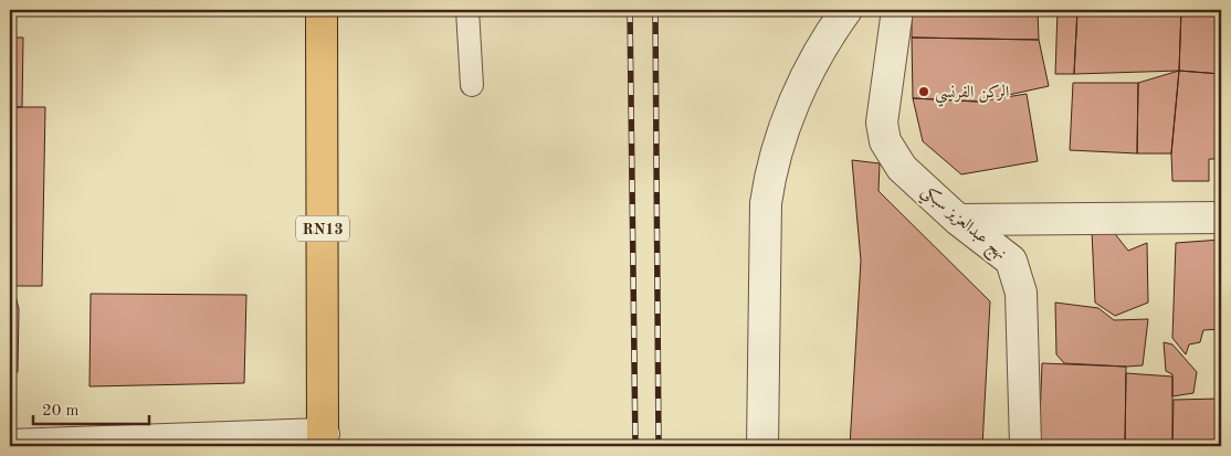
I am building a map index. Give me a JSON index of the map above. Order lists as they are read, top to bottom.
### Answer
{
  "streets": {
    "main road": ["RN13"],
    "street": ["نهج عبدالعزيز سبكي"]
  },
  "places": ["الركن الفرنسي"],
  "scale_bar": "20 m"
}
